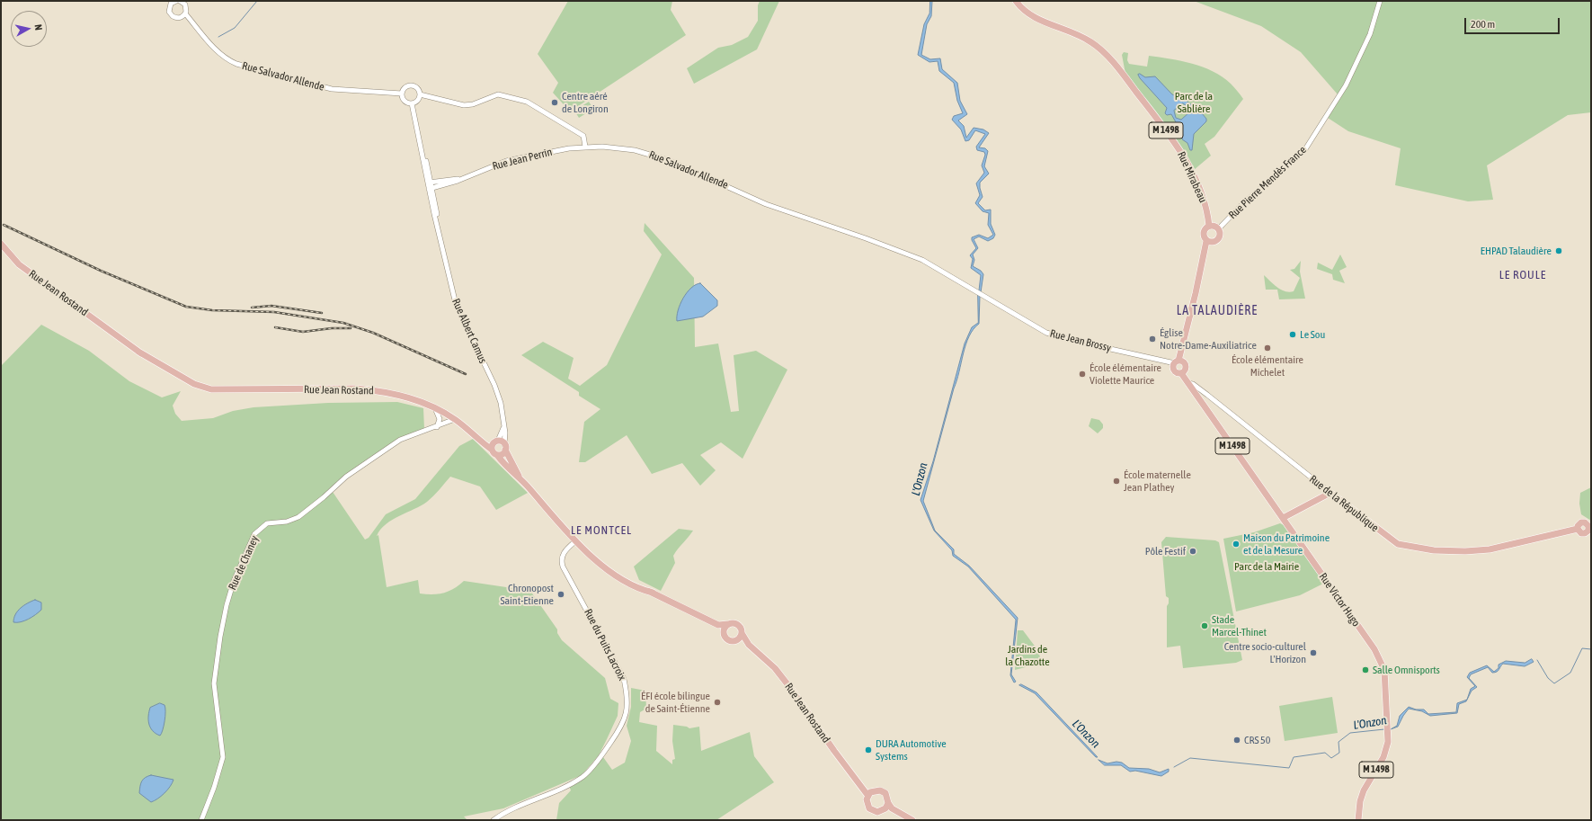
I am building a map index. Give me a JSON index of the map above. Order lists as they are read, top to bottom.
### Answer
{
  "streets": {
    "main road": [
      "M 1498",
      "Rue Mirabeau",
      "Rue Jean Rostand",
      "Rue de la République",
      "Rue Victor Hugo"
    ],
    "street": [
      "Rue Salvador Allende",
      "Rue Jean Perrin",
      "Rue Pierre Mendès France",
      "Rue Albert Camus",
      "Rue Jean Brossy",
      "Rue de Chaney",
      "Rue du Puits Lacroix"
    ]
  },
  "crossings": [
    ["Rue Salvador Allende", "Rue Jean Perrin"],
    ["Rue Salvador Allende", "Rue Albert Camus"],
    ["Rue Salvador Allende", "Rue Jean Brossy"],
    ["M 1498", "Rue Mirabeau"],
    ["M 1498", "Rue Pierre Mendès France"],
    ["M 1498", "Rue Jean Brossy"],
    ["M 1498", "Rue Victor Hugo"],
    ["Rue Jean Perrin", "Rue Albert Camus"],
    ["Rue Mirabeau", "Rue Pierre Mendès France"],
    ["Rue Jean Rostand", "Rue Albert Camus"],
    ["Rue Jean Rostand", "Rue de Chaney"],
    ["Rue Jean Brossy", "Rue Victor Hugo"],
    ["Rue de la République", "Rue Victor Hugo"]
  ],
  "districts": ["LE ROULE", "LA TALAUDIÈRE", "LE MONTCEL"],
  "water": ["L'Onzon"],
  "parks": ["Parc de la Sablière", "Parc de la Mairie", "Jardins de la Chazotte"],
  "places": [
    "Centre aéré de Longiron",
    "EHPAD Talaudière",
    "Le Sou",
    "Église Notre-Dame-Auxiliatrice",
    "École élémentaire Michelet",
    "École élémentaire Violette Maurice",
    "École maternelle Jean Plathey",
    "Maison du Patrimoine et de la Mesure",
    "Pôle Festif",
    "Chronopost Saint-Etienne",
    "Stade Marcel-Thinet",
    "Centre socio-culturel L'Horizon",
    "Salle Omnisports",
    "ÉFI école bilingue de Saint-Étienne",
    "CRS 50",
    "DURA Automotive Systems"
  ],
  "scale_bar": "200 m",
  "north": "right"
}
